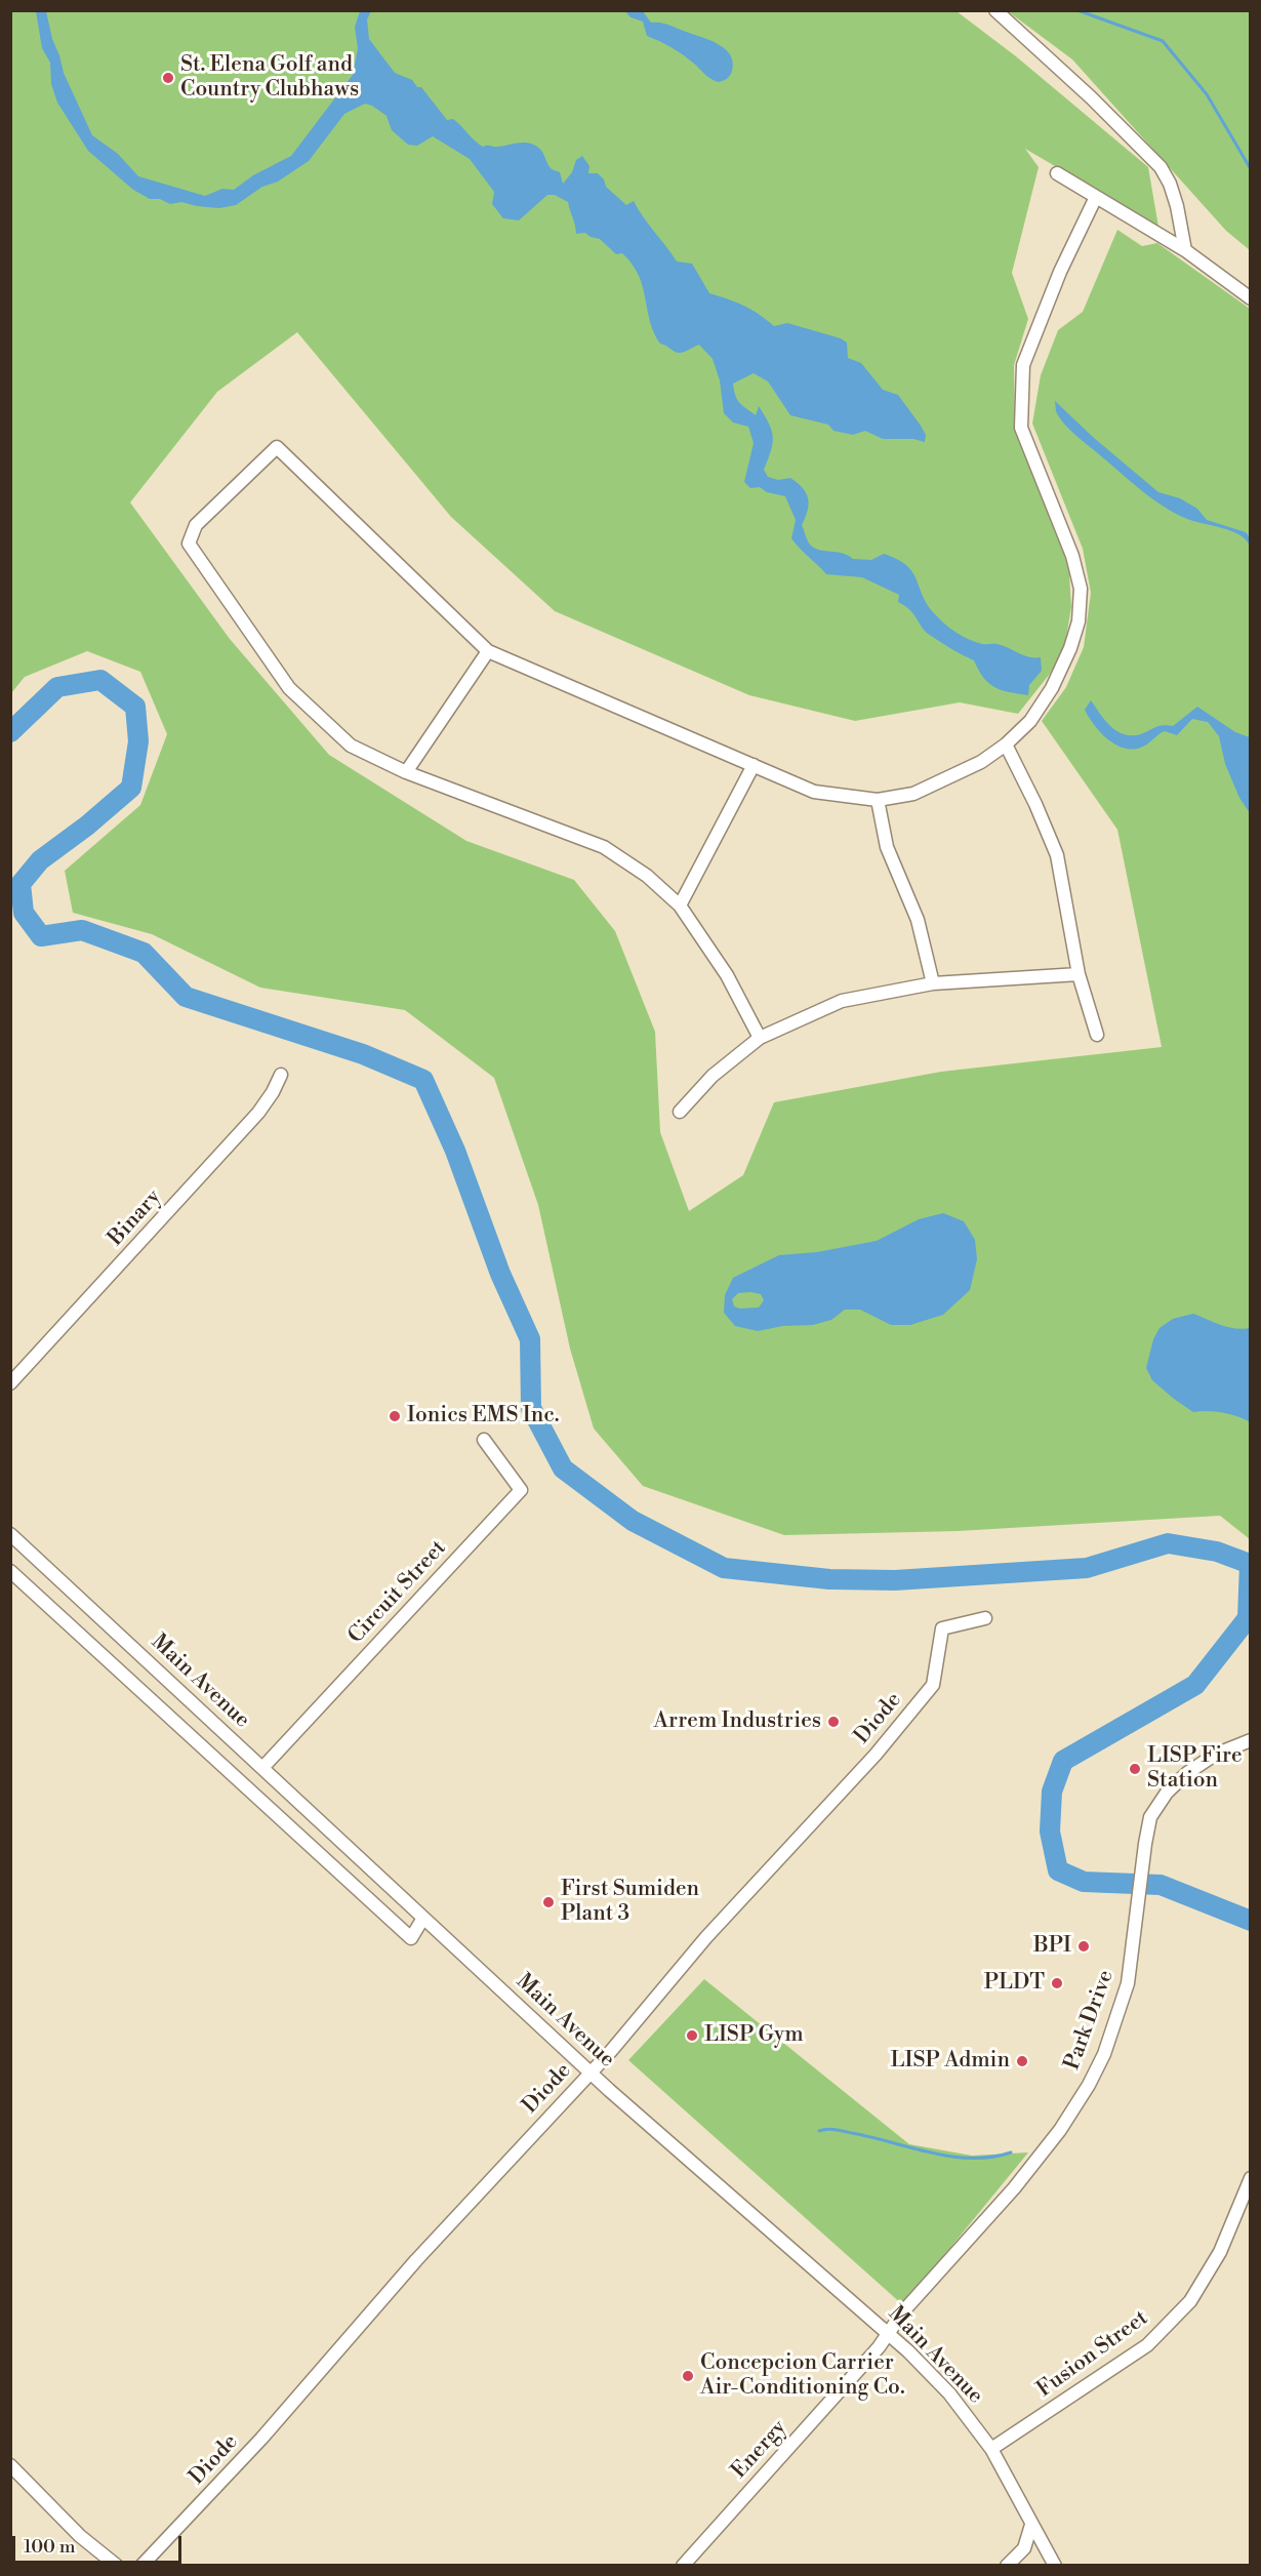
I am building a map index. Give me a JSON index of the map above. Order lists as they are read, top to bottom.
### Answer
{
  "streets": {
    "street": [
      "Binary",
      "Circuit Street",
      "Main Avenue",
      "Diode",
      "Park Drive",
      "Fusion Street",
      "Energy"
    ]
  },
  "crossings": [
    ["Circuit Street", "Main Avenue"],
    ["Main Avenue", "Diode"],
    ["Main Avenue", "Park Drive"],
    ["Main Avenue", "Fusion Street"],
    ["Main Avenue", "Energy"],
    ["Park Drive", "Energy"]
  ],
  "places": [
    "St. Elena Golf and Country Clubhaws",
    "Ionics EMS Inc.",
    "Arrem Industries",
    "LISP Fire Station",
    "First Sumiden Plant 3",
    "BPI",
    "PLDT",
    "LISP Gym",
    "LISP Admin",
    "Concepcion Carrier Air-Conditioning Co."
  ],
  "scale_bar": "100 m"
}
